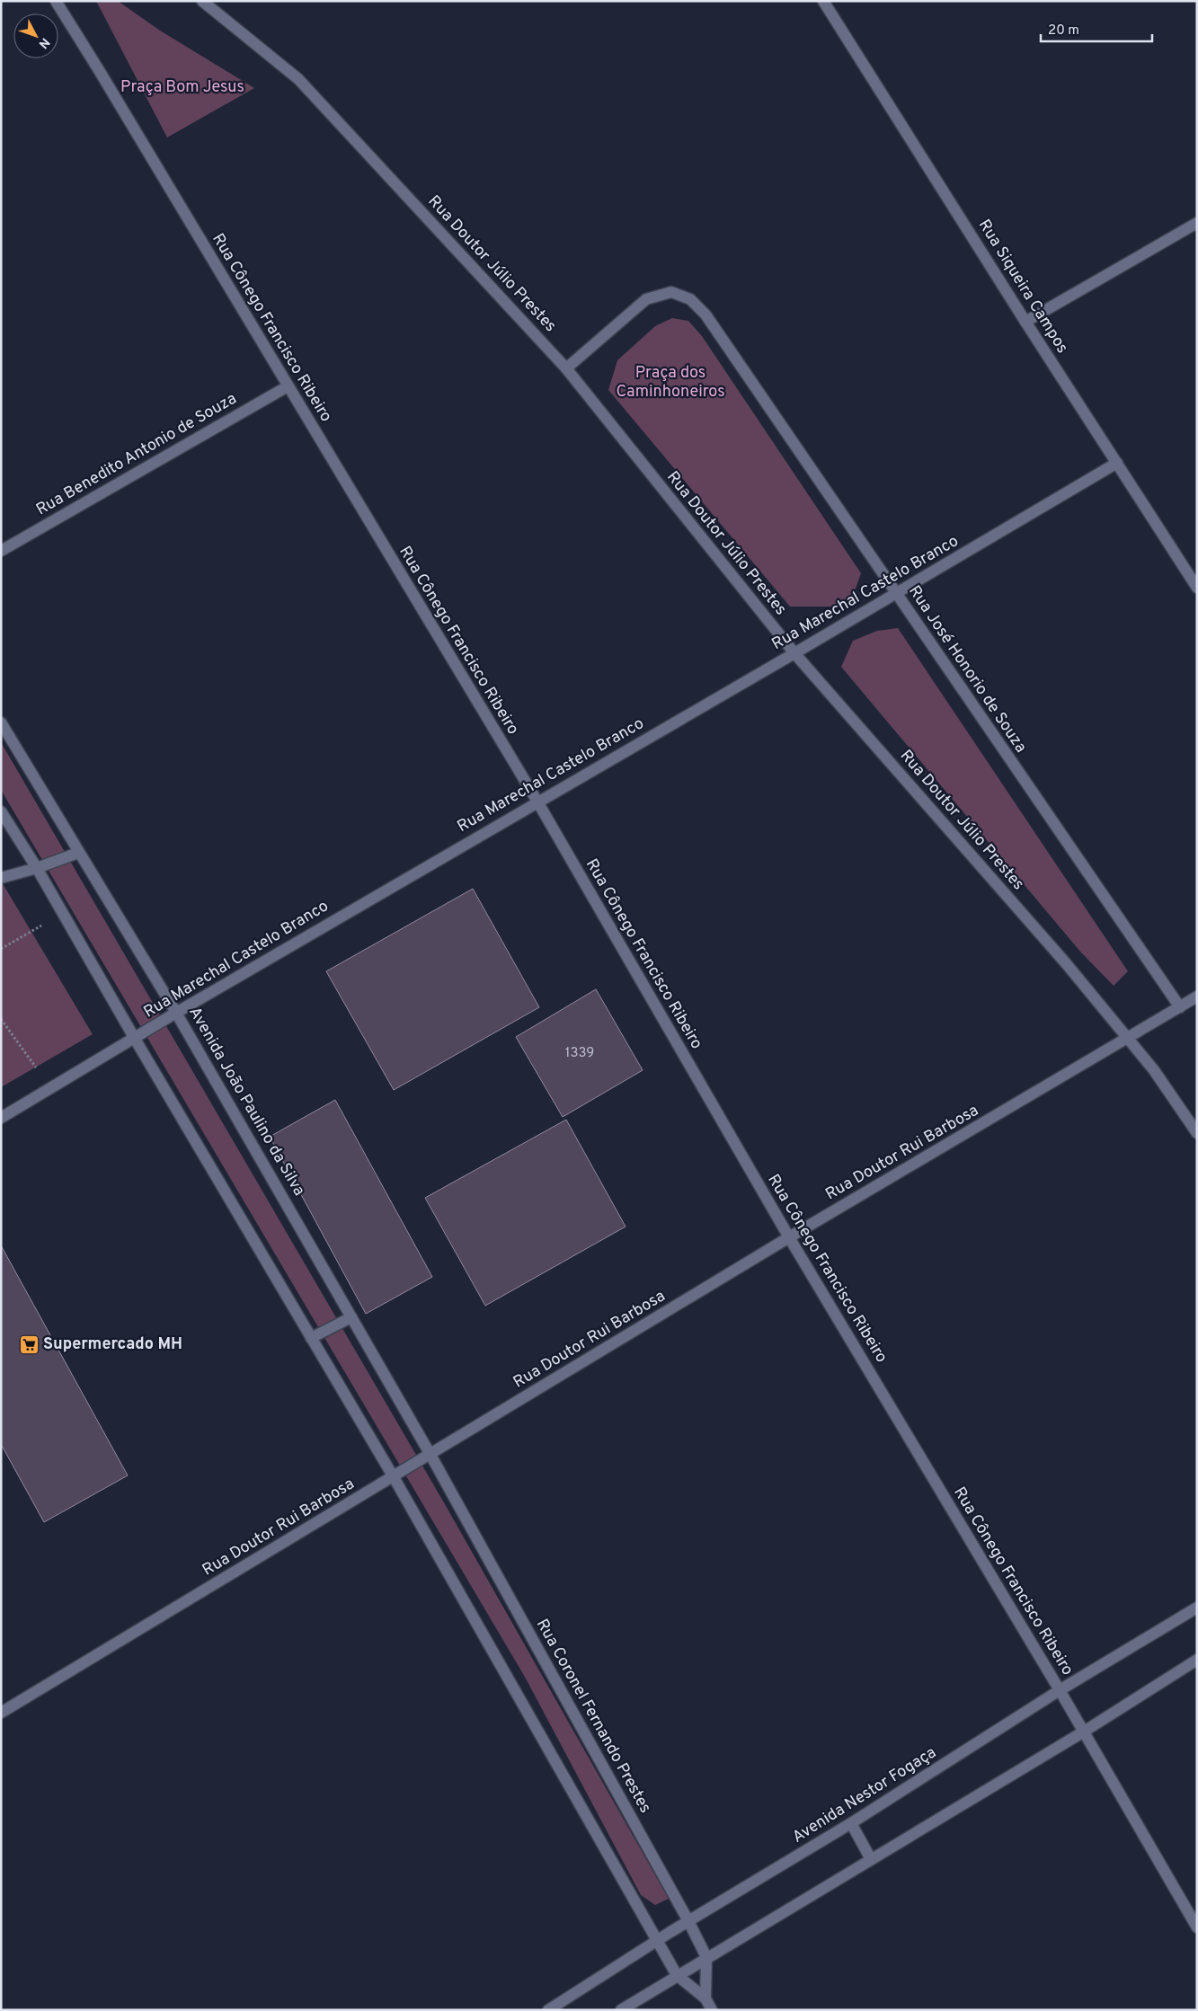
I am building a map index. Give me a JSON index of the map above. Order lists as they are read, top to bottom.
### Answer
{
  "streets": {
    "street": [
      "Rua Doutor Júlio Prestes",
      "Rua Siqueira Campos",
      "Rua Cônego Francisco Ribeiro",
      "Rua Benedito Antonio de Souza",
      "Rua Marechal Castelo Branco",
      "Rua José Honorio de Souza",
      "Avenida João Paulino da Silva",
      "Rua Doutor Rui Barbosa",
      "Rua Coronel Fernando Prestes",
      "Avenida Nestor Fogaça"
    ]
  },
  "crossings": [
    ["Rua Doutor Júlio Prestes", "Rua Marechal Castelo Branco"],
    ["Rua Doutor Júlio Prestes", "Rua José Honorio de Souza"],
    ["Rua Doutor Júlio Prestes", "Rua Doutor Rui Barbosa"],
    ["Rua Siqueira Campos", "Rua Marechal Castelo Branco"],
    ["Rua Cônego Francisco Ribeiro", "Rua Benedito Antonio de Souza"],
    ["Rua Cônego Francisco Ribeiro", "Rua Marechal Castelo Branco"],
    ["Rua Cônego Francisco Ribeiro", "Rua Doutor Rui Barbosa"],
    ["Rua Cônego Francisco Ribeiro", "Avenida Nestor Fogaça"],
    ["Rua Marechal Castelo Branco", "Rua José Honorio de Souza"],
    ["Rua Marechal Castelo Branco", "Avenida João Paulino da Silva"],
    ["Rua José Honorio de Souza", "Rua Doutor Rui Barbosa"],
    ["Avenida João Paulino da Silva", "Rua Doutor Rui Barbosa"],
    ["Avenida João Paulino da Silva", "Rua Coronel Fernando Prestes"],
    ["Rua Doutor Rui Barbosa", "Rua Coronel Fernando Prestes"],
    ["Rua Coronel Fernando Prestes", "Avenida Nestor Fogaça"]
  ],
  "parks": ["Praça Bom Jesus", "Praça dos Caminhoneiros"],
  "places": {
    "supermarket": ["Supermercado MH"]
  },
  "house_numbers": ["1339"],
  "scale_bar": "20 m",
  "north": "bottom right"
}
